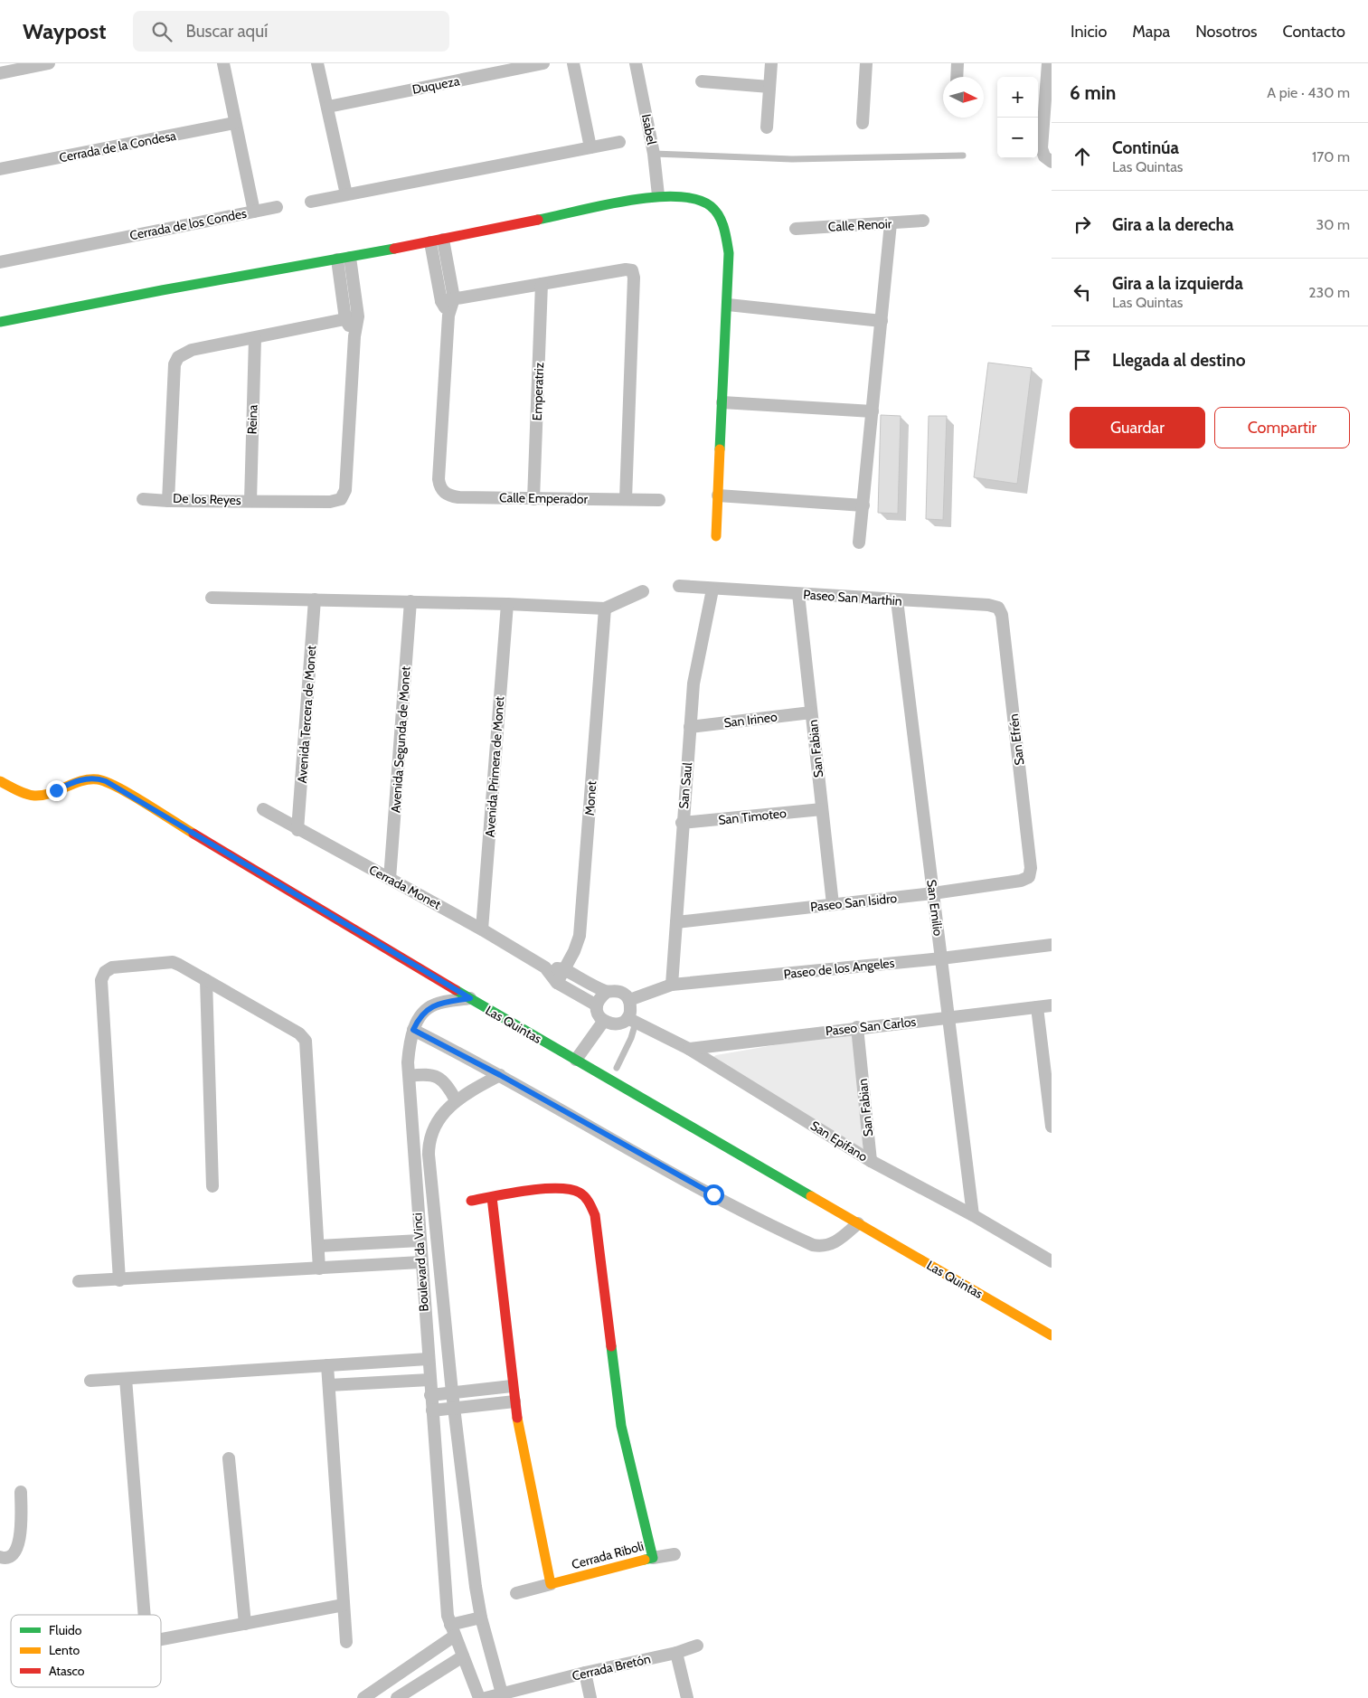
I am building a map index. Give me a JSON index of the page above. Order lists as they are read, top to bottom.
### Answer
{
  "streets": {
    "street": [
      "Duqueza",
      "Isabel",
      "Cerrada de la Condesa",
      "Cerrada de los Condes",
      "Calle Renoir",
      "Emperatriz",
      "Reina",
      "Calle Emperador",
      "De los Reyes",
      "Paseo San Marthin",
      "Avenida Tercera de Monet",
      "San Irineo",
      "Avenida Segunda de Monet",
      "San Efrén",
      "San Fabian",
      "Avenida Primera de Monet",
      "San Saul",
      "Monet",
      "San Timoteo",
      "Cerrada Monet",
      "Paseo San Isidro",
      "San Emilio",
      "Paseo de los Angeles",
      "Las Quintas",
      "Paseo San Carlos",
      "San Epifano",
      "Boulevard da Vinci",
      "Cerrada Riboli",
      "Cerrada Bretón"
    ]
  },
  "crossings": [
    ["Cerrada de la Condesa", "Cerrada de los Condes"],
    ["Emperatriz", "Calle Emperador"],
    ["Reina", "De los Reyes"],
    ["Paseo San Marthin", "San Efrén"],
    ["Paseo San Marthin", "San Fabian"],
    ["Paseo San Marthin", "San Saul"],
    ["Paseo San Marthin", "San Emilio"],
    ["Avenida Tercera de Monet", "Cerrada Monet"],
    ["San Irineo", "San Fabian"],
    ["San Irineo", "San Saul"],
    ["Avenida Segunda de Monet", "Cerrada Monet"],
    ["San Efrén", "Paseo San Isidro"],
    ["San Fabian", "San Timoteo"],
    ["San Fabian", "Paseo San Isidro"],
    ["San Fabian", "Paseo San Carlos"],
    ["San Fabian", "San Epifano"],
    ["Avenida Primera de Monet", "Cerrada Monet"],
    ["San Saul", "San Timoteo"],
    ["San Saul", "Paseo San Isidro"],
    ["San Saul", "Paseo de los Angeles"],
    ["Paseo San Isidro", "San Emilio"],
    ["San Emilio", "Paseo de los Angeles"],
    ["San Emilio", "Paseo San Carlos"],
    ["San Emilio", "San Epifano"],
    ["Paseo de los Angeles", "San Epifano"],
    ["Paseo San Carlos", "San Epifano"],
    ["Boulevard da Vinci", "Cerrada Bretón"]
  ],
  "legend": ["Fluido", "Lento", "Atasco"],
  "north": "right",
  "page": {
    "header": "Waypost",
    "search": "Buscar aquí",
    "nav": [
      "Inicio",
      "Mapa",
      "Nosotros",
      "Contacto"
    ],
    "heading": ["6 min", "A pie · 430 m"],
    "map_buttons": ["+", "−"],
    "list": [
      ["Continúa", "Las Quintas", "170 m"],
      ["Gira a la derecha", "30 m"],
      ["Gira a la izquierda", "Las Quintas", "230 m"],
      "Llegada al destino"
    ],
    "buttons": ["Guardar", "Compartir"]
  }
}
